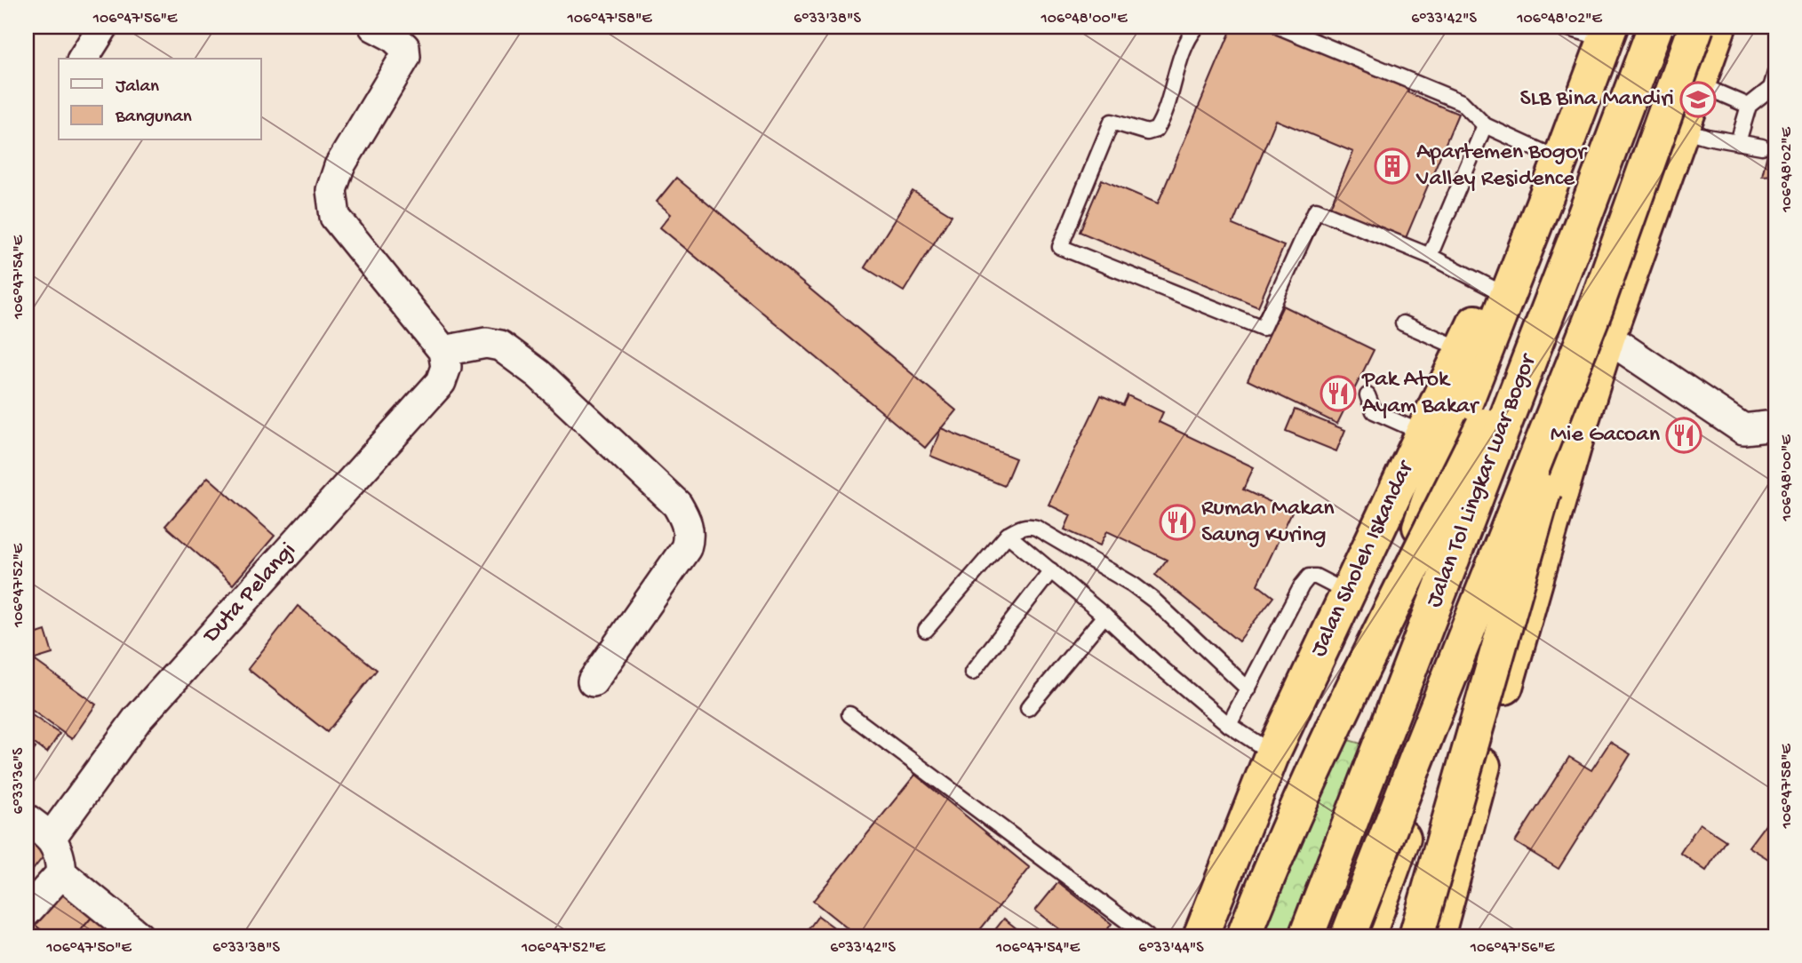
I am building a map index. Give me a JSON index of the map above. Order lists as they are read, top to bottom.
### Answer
{
  "streets": {
    "highway": ["Jalan Tol Lingkar Luar Bogor", "Jalan Sholeh Iskandar"],
    "street": ["Duta Pelangi"]
  },
  "places": {
    "school or university": ["SLB Bina Mandiri"],
    "building": ["Apartemen Bogor Valley Residence"],
    "restaurant": ["Pak Atok Ayam Bakar", "Mie Gacoan", "Rumah Makan Saung Kuring"]
  },
  "legend": ["Jalan", "Bangunan"],
  "coordinates": [
    "106°47'56\"E",
    "106°47'58\"E",
    "6°33'38\"S",
    "106°48'00\"E",
    "6°33'42\"S",
    "106°48'02\"E",
    "106°47'54\"E",
    "106°47'52\"E",
    "6°33'36\"S",
    "106°47'50\"E",
    "6°33'44\"S"
  ]
}
